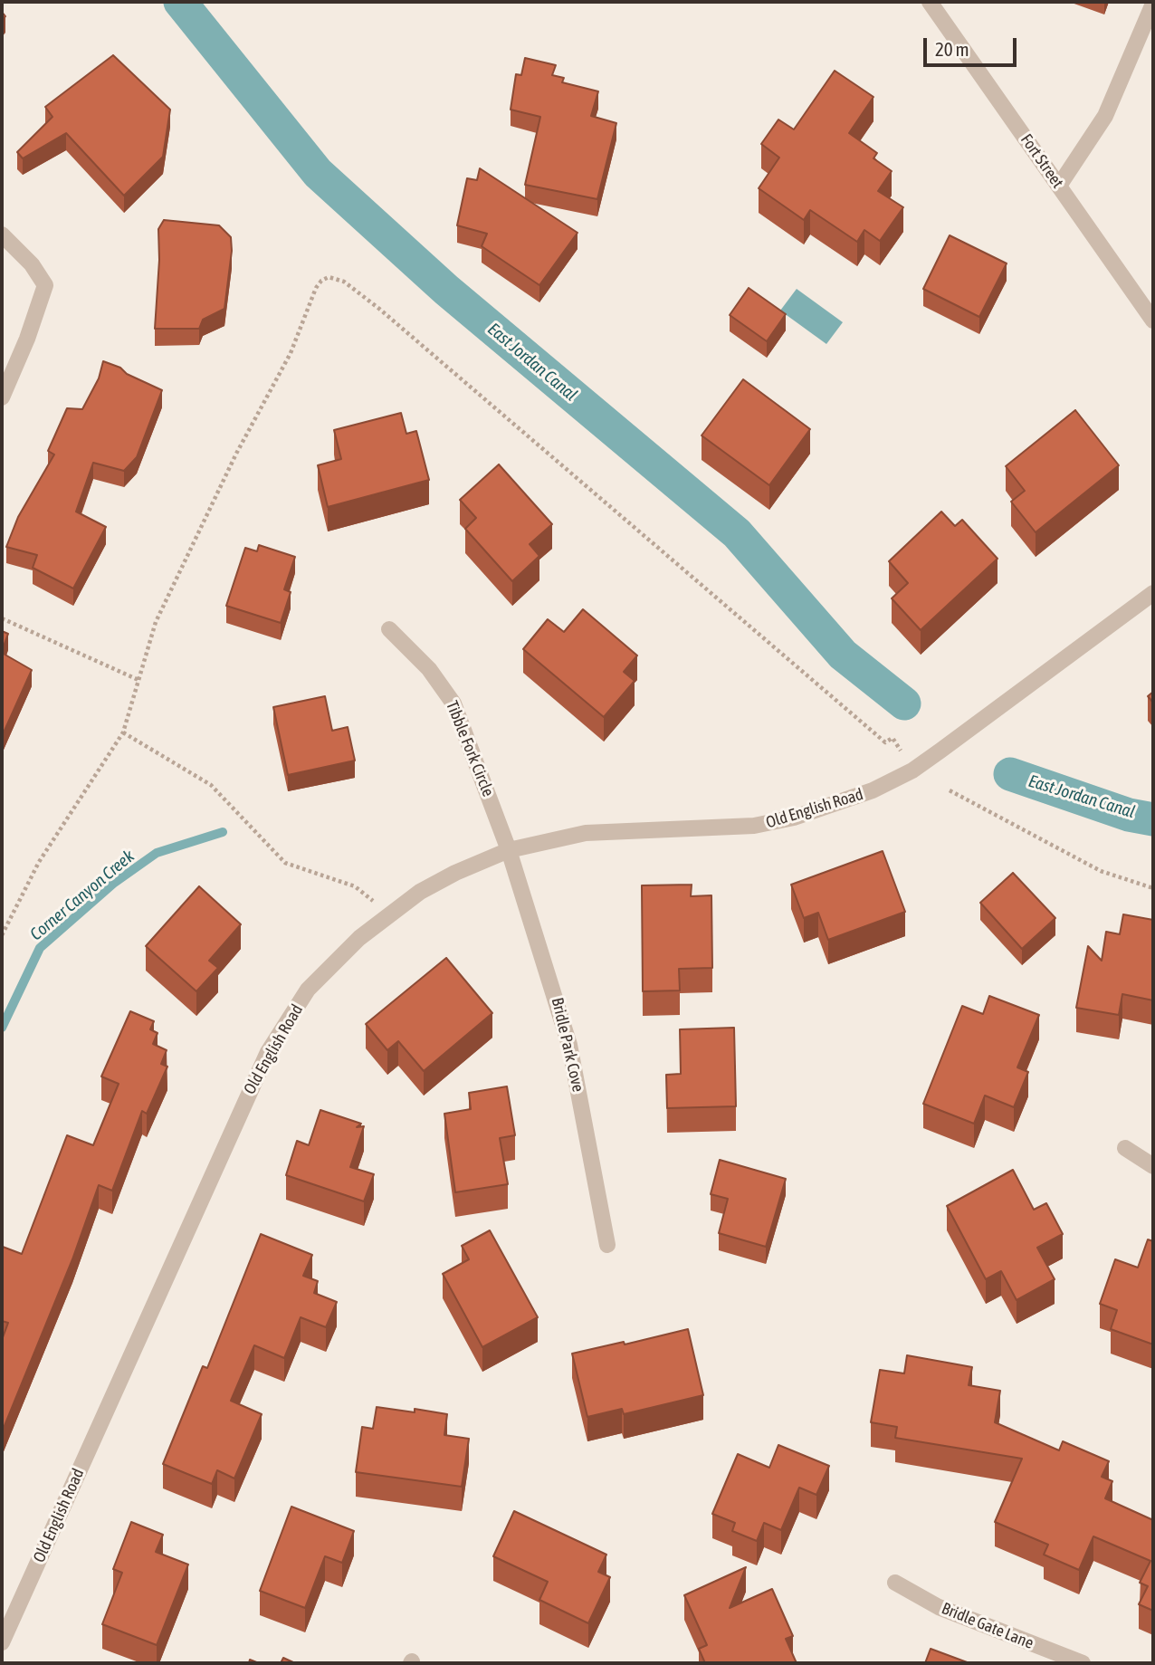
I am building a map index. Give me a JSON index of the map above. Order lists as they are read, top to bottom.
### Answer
{
  "streets": {
    "street": [
      "Fort Street",
      "Tibble Fork Circle",
      "Old English Road",
      "Bridle Park Cove",
      "Bridle Gate Lane"
    ]
  },
  "crossings": [
    ["Tibble Fork Circle", "Old English Road"],
    ["Tibble Fork Circle", "Bridle Park Cove"],
    ["Old English Road", "Bridle Park Cove"]
  ],
  "water": ["East Jordan Canal", "Corner Canyon Creek"],
  "scale_bar": "20 m"
}
